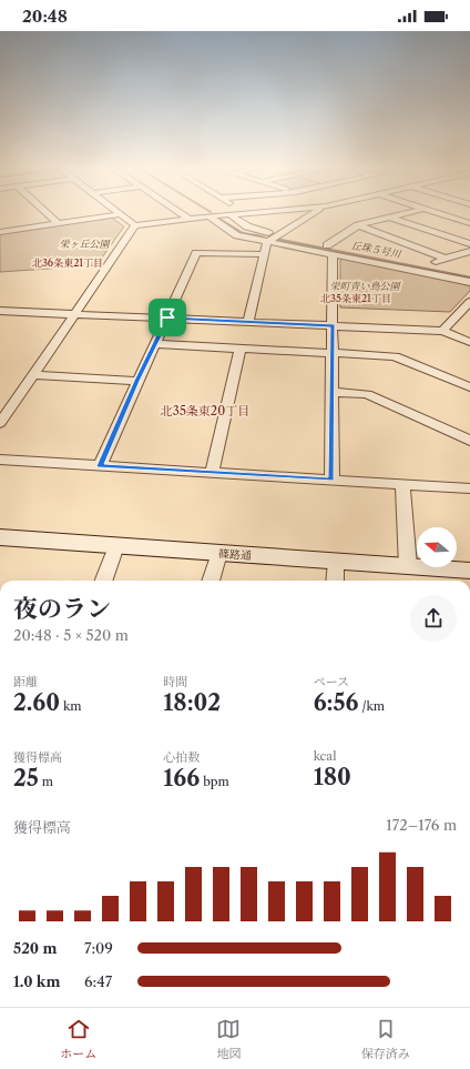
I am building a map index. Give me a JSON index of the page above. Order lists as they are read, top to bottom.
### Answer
{
  "streets": {
    "street": ["篠路通"]
  },
  "districts": ["北36条東21丁目", "北35条東21丁目", "北35条東20丁目"],
  "water": ["丘珠５号川"],
  "parks": ["栄ヶ丘公園", "栄町青い鳥公園"],
  "north": "left",
  "page": {
    "status": "20:48",
    "heading": ["夜のラン", "20:48 · 5 × 520 m"],
    "stats": [
      ["距離", "2.60 km"],
      ["時間", "18:02"],
      ["ペース", "6:56 /km"],
      ["獲得標高", "25 m"],
      ["心拍数", "166 bpm"],
      ["kcal", "180"]
    ],
    "chart": ["獲得標高", "172–176 m"],
    "list": [
      {
        "name": "520 m",
        "note": "7:09"
      },
      {
        "name": "1.0 km",
        "note": "6:47"
      }
    ],
    "tabs": ["ホーム", "地図", "保存済み"]
  }
}
